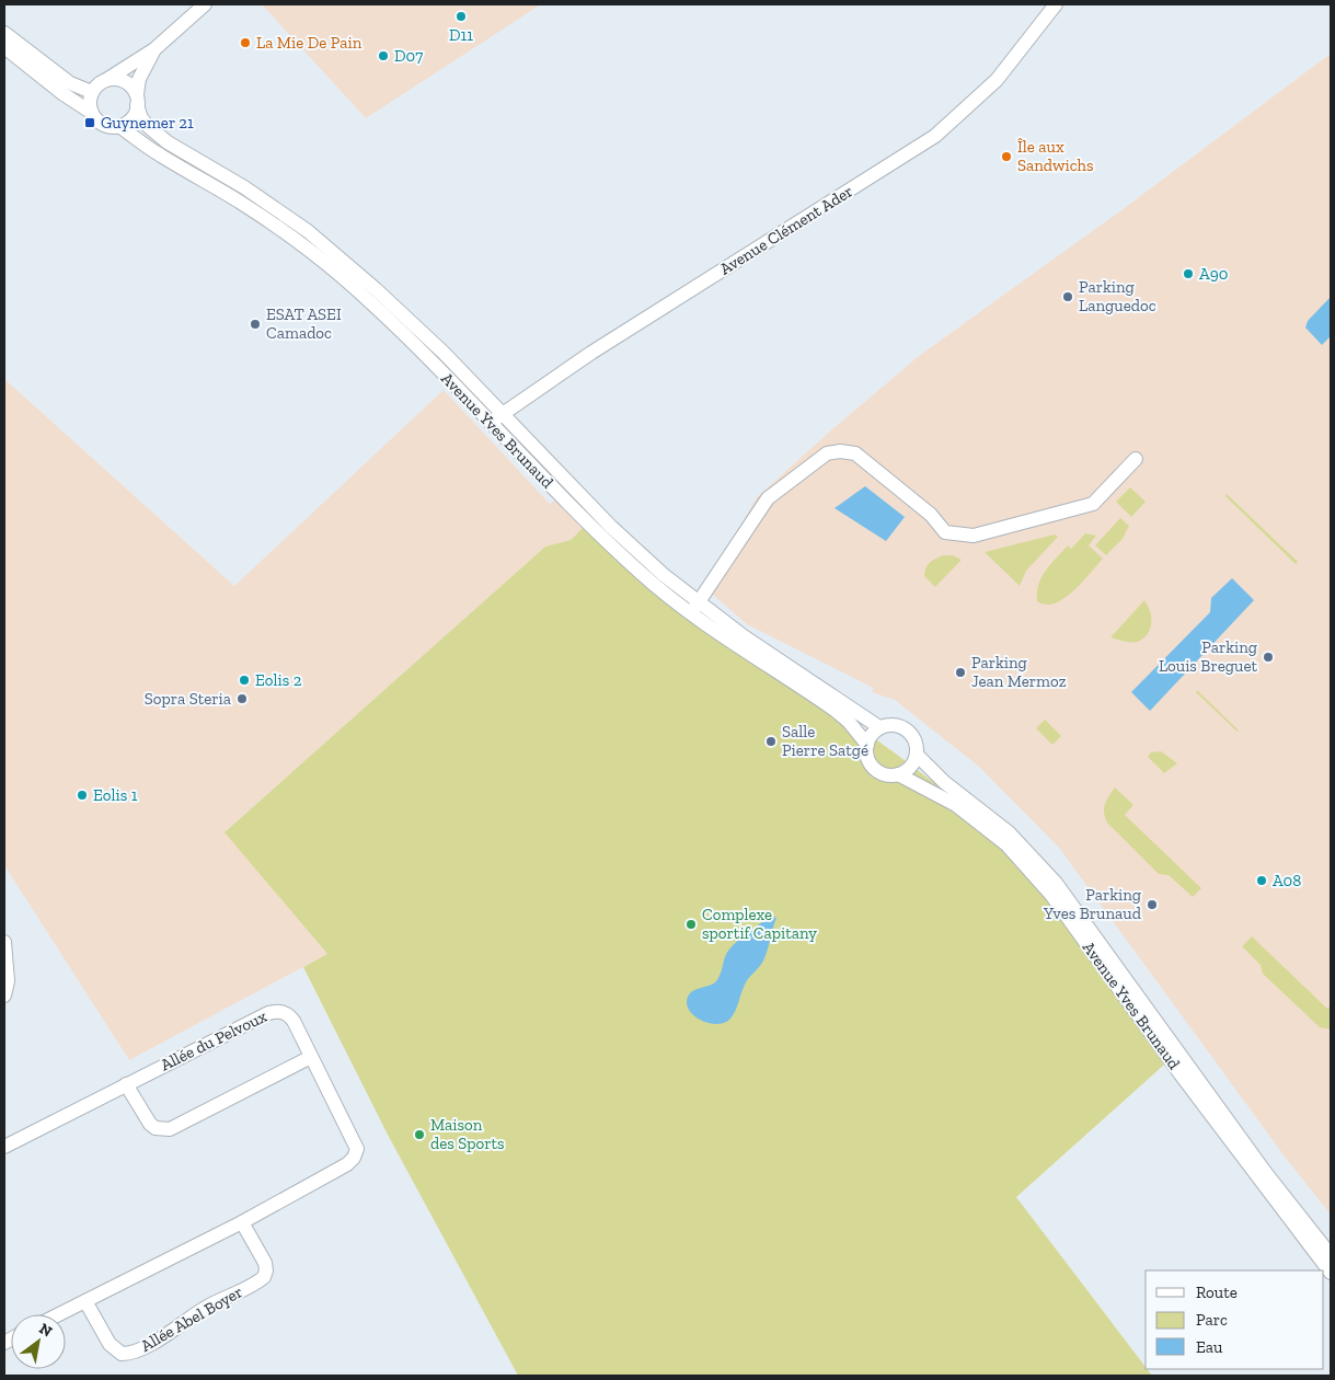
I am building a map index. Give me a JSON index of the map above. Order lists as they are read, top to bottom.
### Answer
{
  "streets": {
    "street": [
      "Avenue Clément Ader",
      "Avenue Yves Brunaud",
      "Allée du Pelvoux",
      "Allée Abel Boyer"
    ]
  },
  "crossings": [
    ["Avenue Clément Ader", "Avenue Yves Brunaud"],
    ["Allée du Pelvoux", "Allée Abel Boyer"]
  ],
  "places": {
    "other": [
      "D11",
      "La Mie De Pain",
      "D07",
      "Île aux Sandwichs",
      "A90",
      "Parking Languedoc",
      "ESAT ASEI Camadoc",
      "Parking Louis Breguet",
      "Parking Jean Mermoz",
      "Eolis 2",
      "Sopra Steria",
      "Salle Pierre Satgé",
      "Eolis 1",
      "A08",
      "Parking Yves Brunaud",
      "Complexe sportif Capitany",
      "Maison des Sports"
    ],
    "transit": ["Guynemer 21"]
  },
  "legend": ["Route", "Parc", "Eau"],
  "north": "top right"
}
